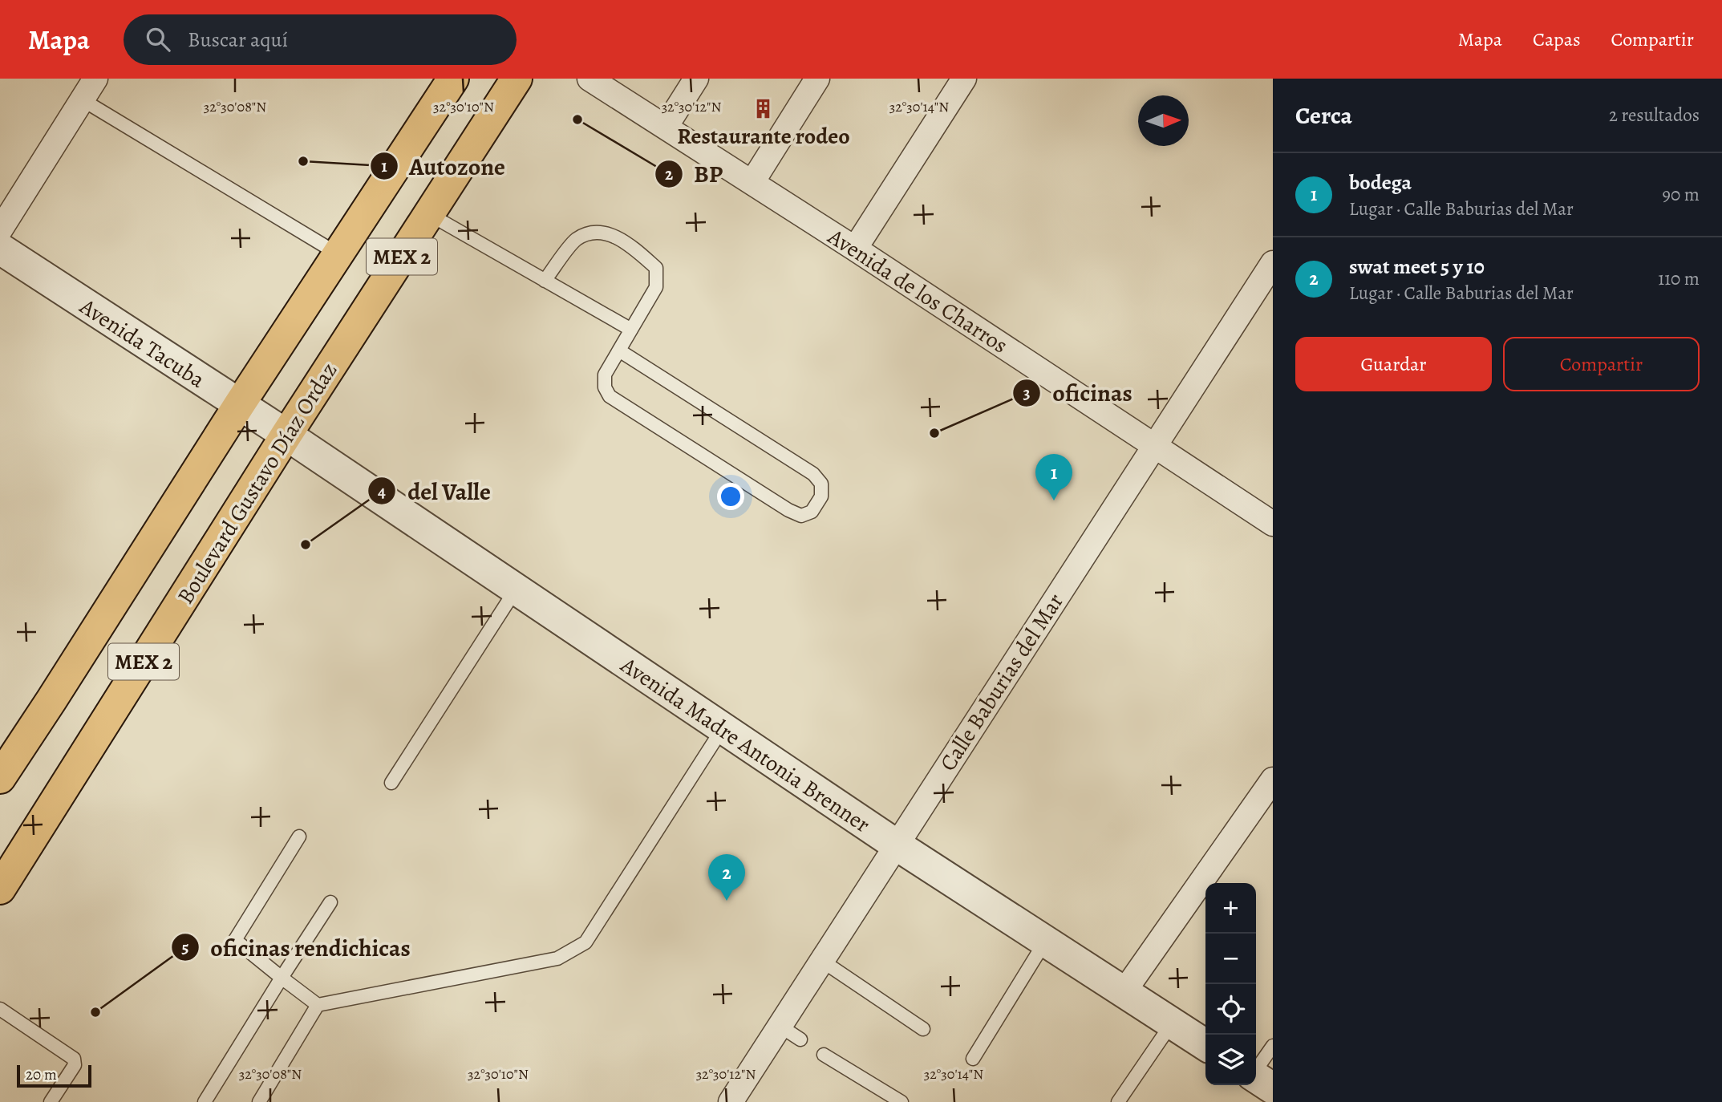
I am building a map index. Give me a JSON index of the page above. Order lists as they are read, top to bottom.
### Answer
{
  "streets": {
    "main road": ["MEX 2", "Boulevard Gustavo Díaz Ordaz"],
    "street": [
      "Avenida de los Charros",
      "Avenida Tacuba",
      "Calle Baburias del Mar",
      "Avenida Madre Antonia Brenner"
    ]
  },
  "crossings": [
    ["MEX 2", "Avenida Tacuba"],
    ["Avenida de los Charros", "Calle Baburias del Mar"],
    ["Avenida Tacuba", "Boulevard Gustavo Díaz Ordaz"],
    ["Avenida Tacuba", "Avenida Madre Antonia Brenner"],
    ["Boulevard Gustavo Díaz Ordaz", "Avenida Madre Antonia Brenner"],
    ["Calle Baburias del Mar", "Avenida Madre Antonia Brenner"]
  ],
  "places": {
    "building": ["Restaurante rodeo"],
    "other": [
      "BP",
      "Autozone",
      "oficinas",
      "del Valle",
      "oficinas rendichicas"
    ]
  },
  "scale_bar": "20 m",
  "north": "right",
  "page": {
    "header": "Mapa",
    "search": "Buscar aquí",
    "nav": ["Mapa", "Capas", "Compartir"],
    "heading": ["Cerca", "2 resultados"],
    "list": [
      {
        "mark": "1",
        "name": "bodega",
        "note": "Lugar · Calle Baburias del Mar",
        "value": "90 m"
      },
      {
        "mark": "2",
        "name": "swat meet 5 y 10",
        "note": "Lugar · Calle Baburias del Mar",
        "value": "110 m"
      }
    ],
    "buttons": ["Guardar", "Compartir"],
    "pins": ["1", "2"],
    "map_buttons": ["+", "−"],
    "scale": "20 m"
  },
  "coordinates": [
    "32°30'08\"N",
    "32°30'10\"N",
    "32°30'12\"N",
    "32°30'14\"N"
  ]
}
